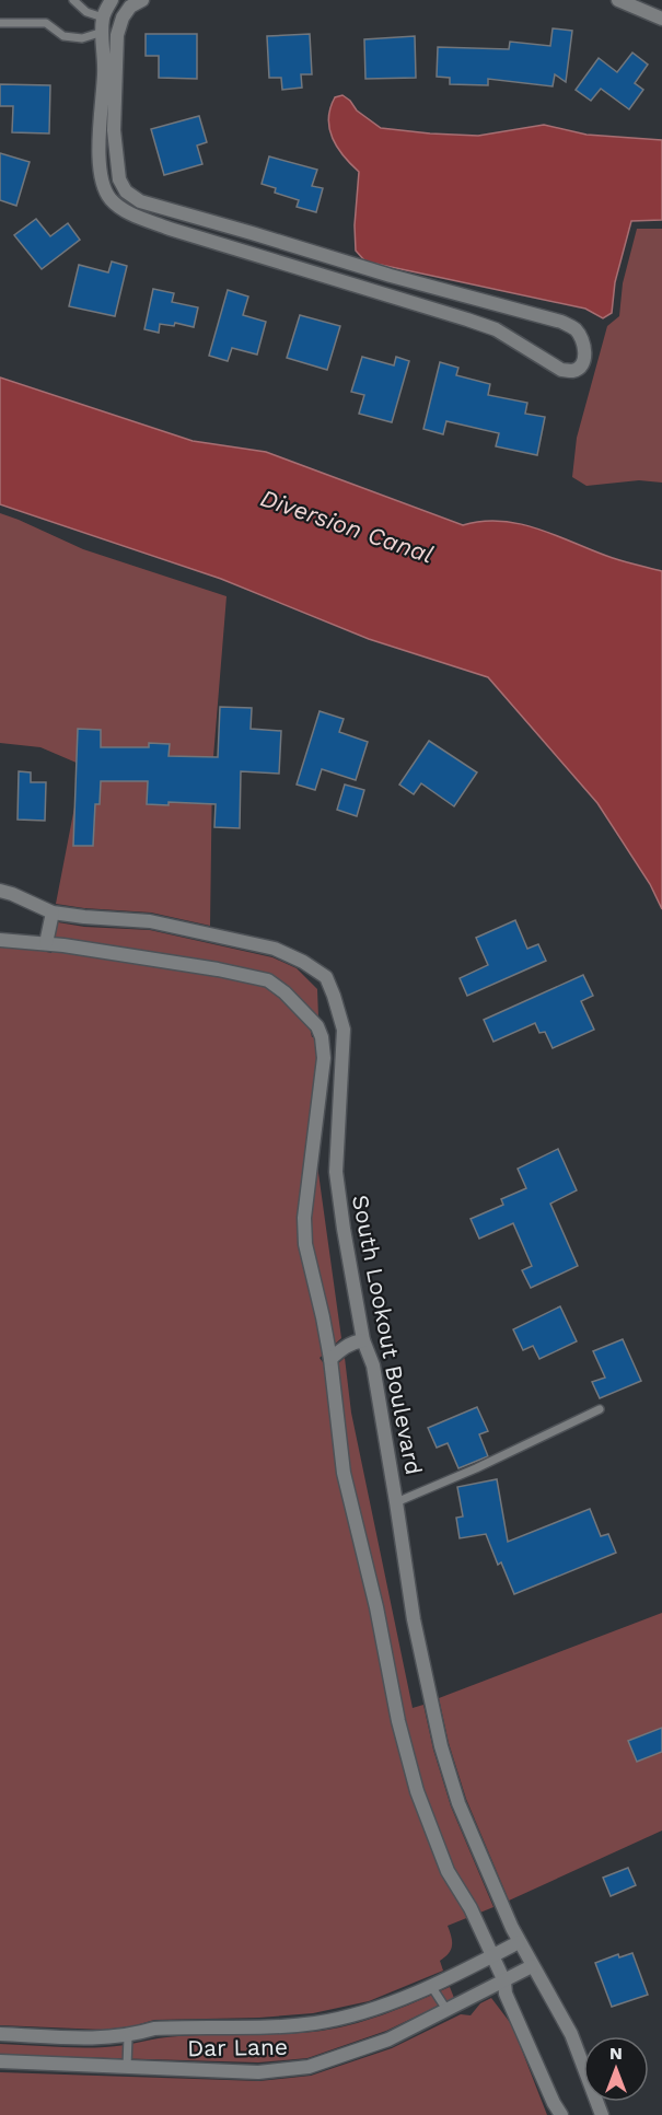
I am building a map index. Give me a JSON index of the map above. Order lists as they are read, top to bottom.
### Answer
{
  "streets": {
    "street": ["South Lookout Boulevard", "Dar Lane"]
  },
  "crossings": [
    ["South Lookout Boulevard", "Dar Lane"]
  ],
  "water": ["Diversion Canal"],
  "north": "top"
}
